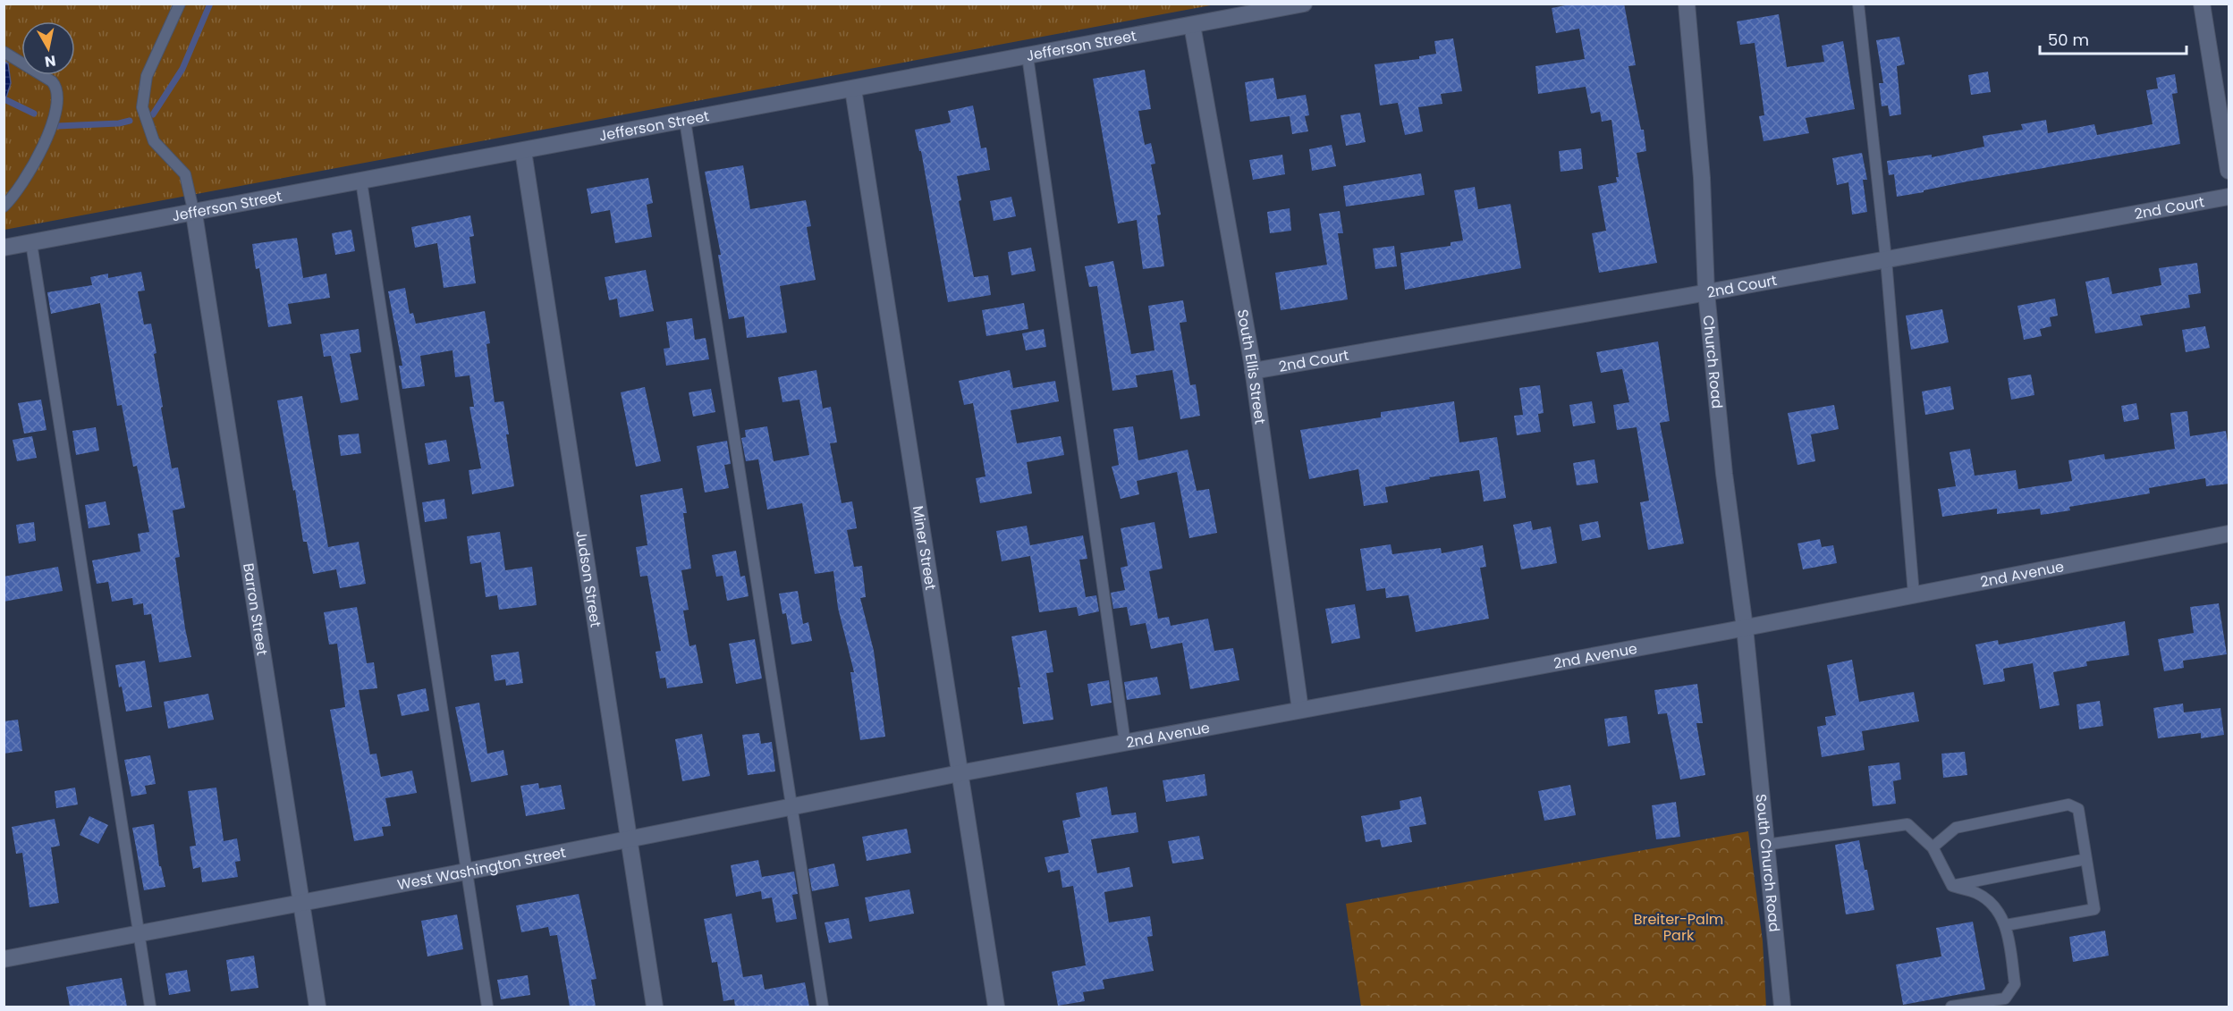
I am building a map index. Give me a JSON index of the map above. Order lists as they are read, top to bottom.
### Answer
{
  "streets": {
    "street": [
      "Jefferson Street",
      "2nd Court",
      "Church Road",
      "South Ellis Street",
      "Miner Street",
      "2nd Avenue",
      "Judson Street",
      "Barron Street",
      "South Church Road",
      "West Washington Street"
    ]
  },
  "crossings": [
    ["Jefferson Street", "South Ellis Street"],
    ["Jefferson Street", "Miner Street"],
    ["Jefferson Street", "Judson Street"],
    ["Jefferson Street", "Barron Street"],
    ["2nd Court", "Church Road"],
    ["2nd Court", "South Ellis Street"],
    ["Church Road", "2nd Avenue"],
    ["Church Road", "South Church Road"],
    ["South Ellis Street", "2nd Avenue"],
    ["Miner Street", "2nd Avenue"],
    ["Miner Street", "West Washington Street"],
    ["2nd Avenue", "West Washington Street"],
    ["Judson Street", "West Washington Street"],
    ["Barron Street", "West Washington Street"]
  ],
  "parks": ["Breiter-Palm Park"],
  "scale_bar": "50 m",
  "north": "bottom"
}
